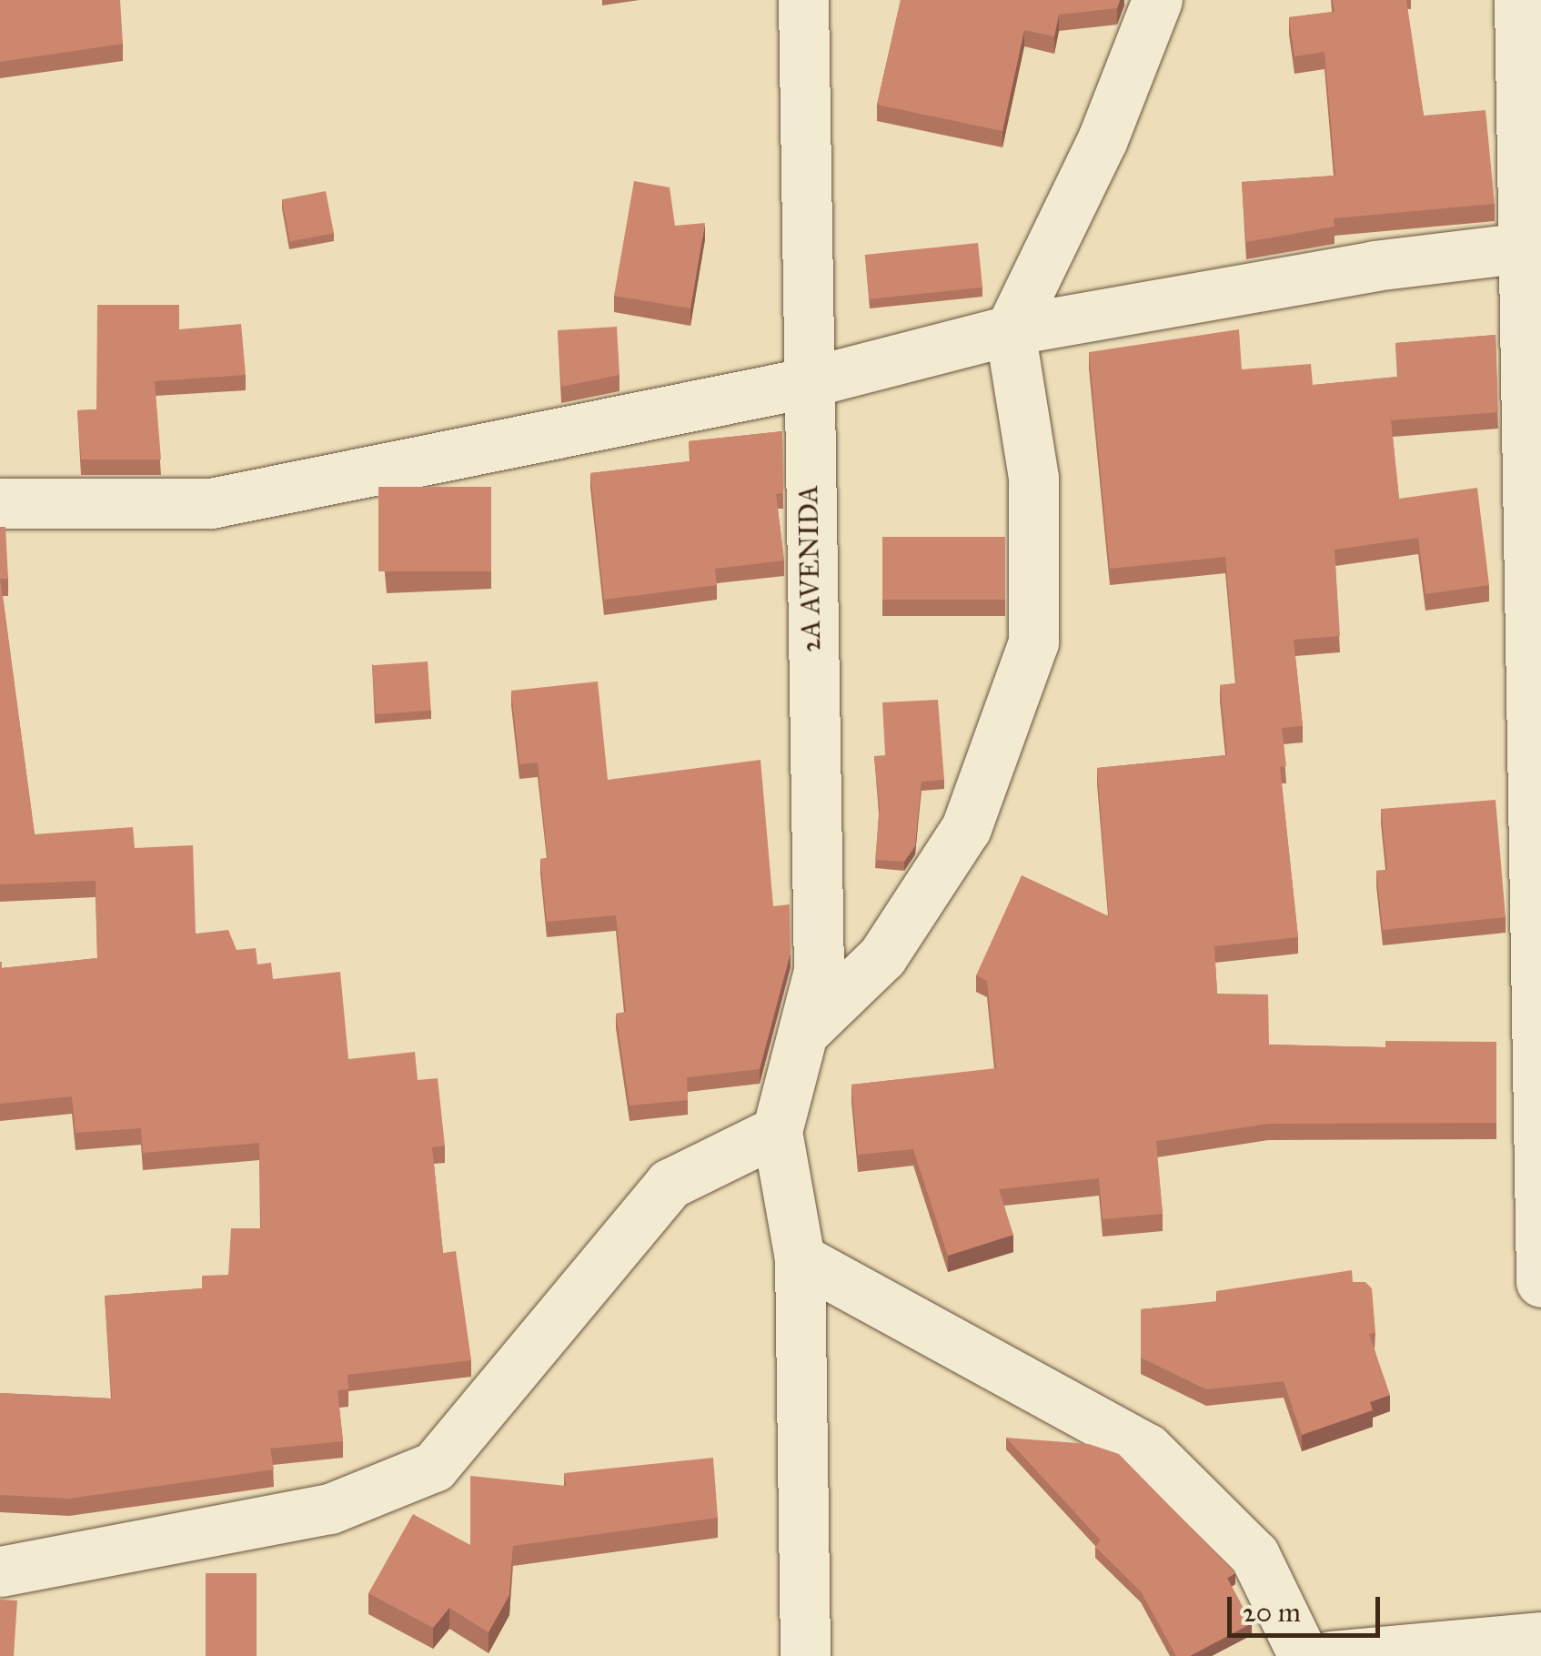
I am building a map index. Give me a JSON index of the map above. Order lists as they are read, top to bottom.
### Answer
{
  "streets": {
    "street": ["2A AVENIDA"]
  },
  "scale_bar": "20 m"
}
